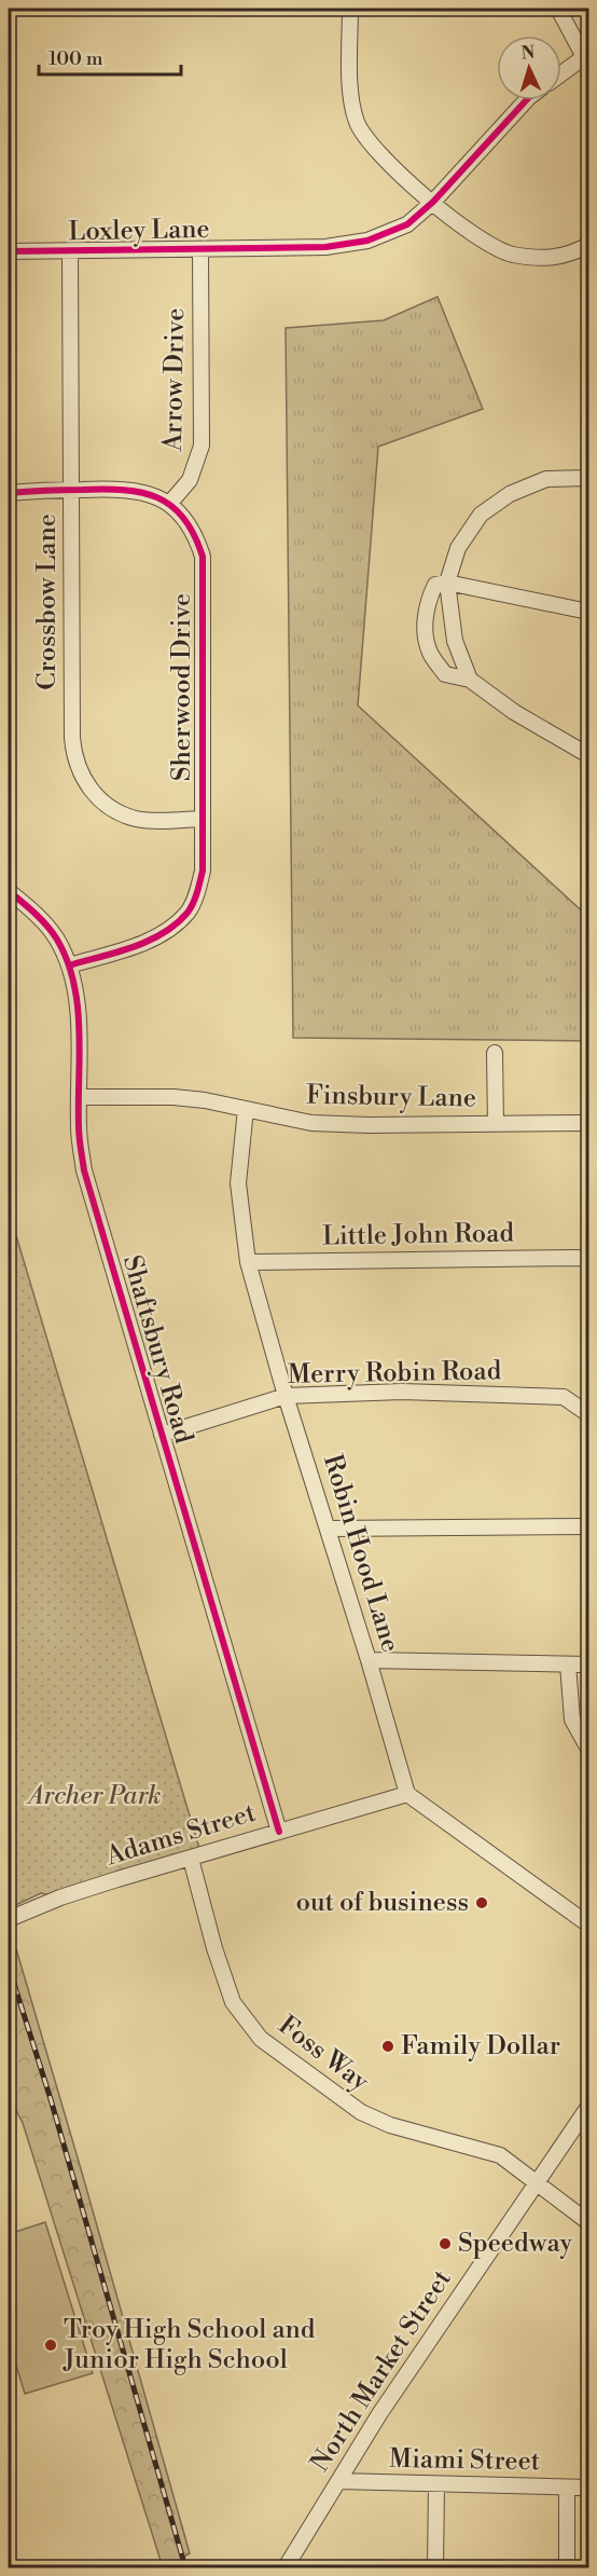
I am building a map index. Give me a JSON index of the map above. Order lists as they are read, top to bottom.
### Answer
{
  "streets": {
    "street": [
      "Loxley Lane",
      "Arrow Drive",
      "Crossbow Lane",
      "Sherwood Drive",
      "Finsbury Lane",
      "Little John Road",
      "Shaftsbury Road",
      "Merry Robin Road",
      "Robin Hood Lane",
      "Adams Street",
      "Foss Way",
      "North Market Street",
      "Miami Street"
    ]
  },
  "crossings": [
    ["Loxley Lane", "Arrow Drive"],
    ["Loxley Lane", "Crossbow Lane"],
    ["Arrow Drive", "Sherwood Drive"],
    ["Crossbow Lane", "Sherwood Drive"],
    ["Sherwood Drive", "Shaftsbury Road"],
    ["Finsbury Lane", "Shaftsbury Road"],
    ["Finsbury Lane", "Robin Hood Lane"],
    ["Little John Road", "Robin Hood Lane"],
    ["Shaftsbury Road", "Merry Robin Road"],
    ["Shaftsbury Road", "Adams Street"],
    ["Merry Robin Road", "Robin Hood Lane"],
    ["Robin Hood Lane", "Adams Street"],
    ["Adams Street", "Foss Way"],
    ["Foss Way", "North Market Street"],
    ["North Market Street", "Miami Street"]
  ],
  "parks": ["Archer Park"],
  "places": [
    "out of business",
    "Family Dollar",
    "Speedway",
    "Troy High School and Junior High School"
  ],
  "scale_bar": "100 m",
  "north": "top"
}
